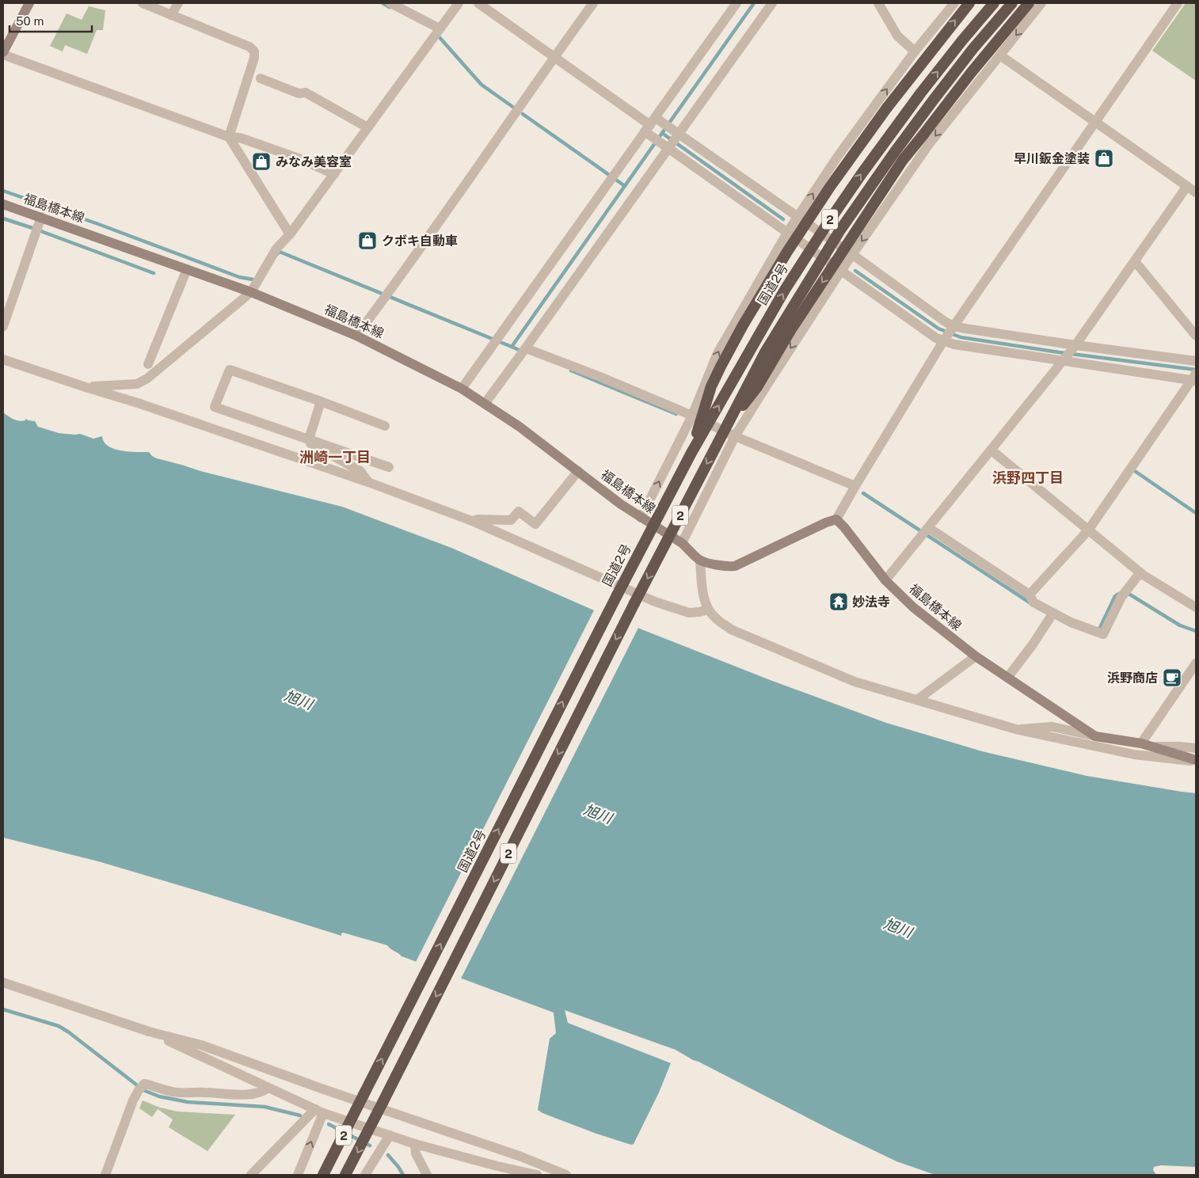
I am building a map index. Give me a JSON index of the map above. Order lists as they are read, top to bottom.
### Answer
{
  "streets": {
    "highway": ["2", "国道2号"],
    "main road": ["福島橋本線"]
  },
  "districts": ["洲崎一丁目", "浜野四丁目"],
  "water": ["旭川"],
  "places": {
    "shop": ["早川鈑金塗装", "みなみ美容室", "クボキ自動車"],
    "temple": ["妙法寺"],
    "cafe": ["浜野商店"]
  },
  "scale_bar": "50 m"
}
